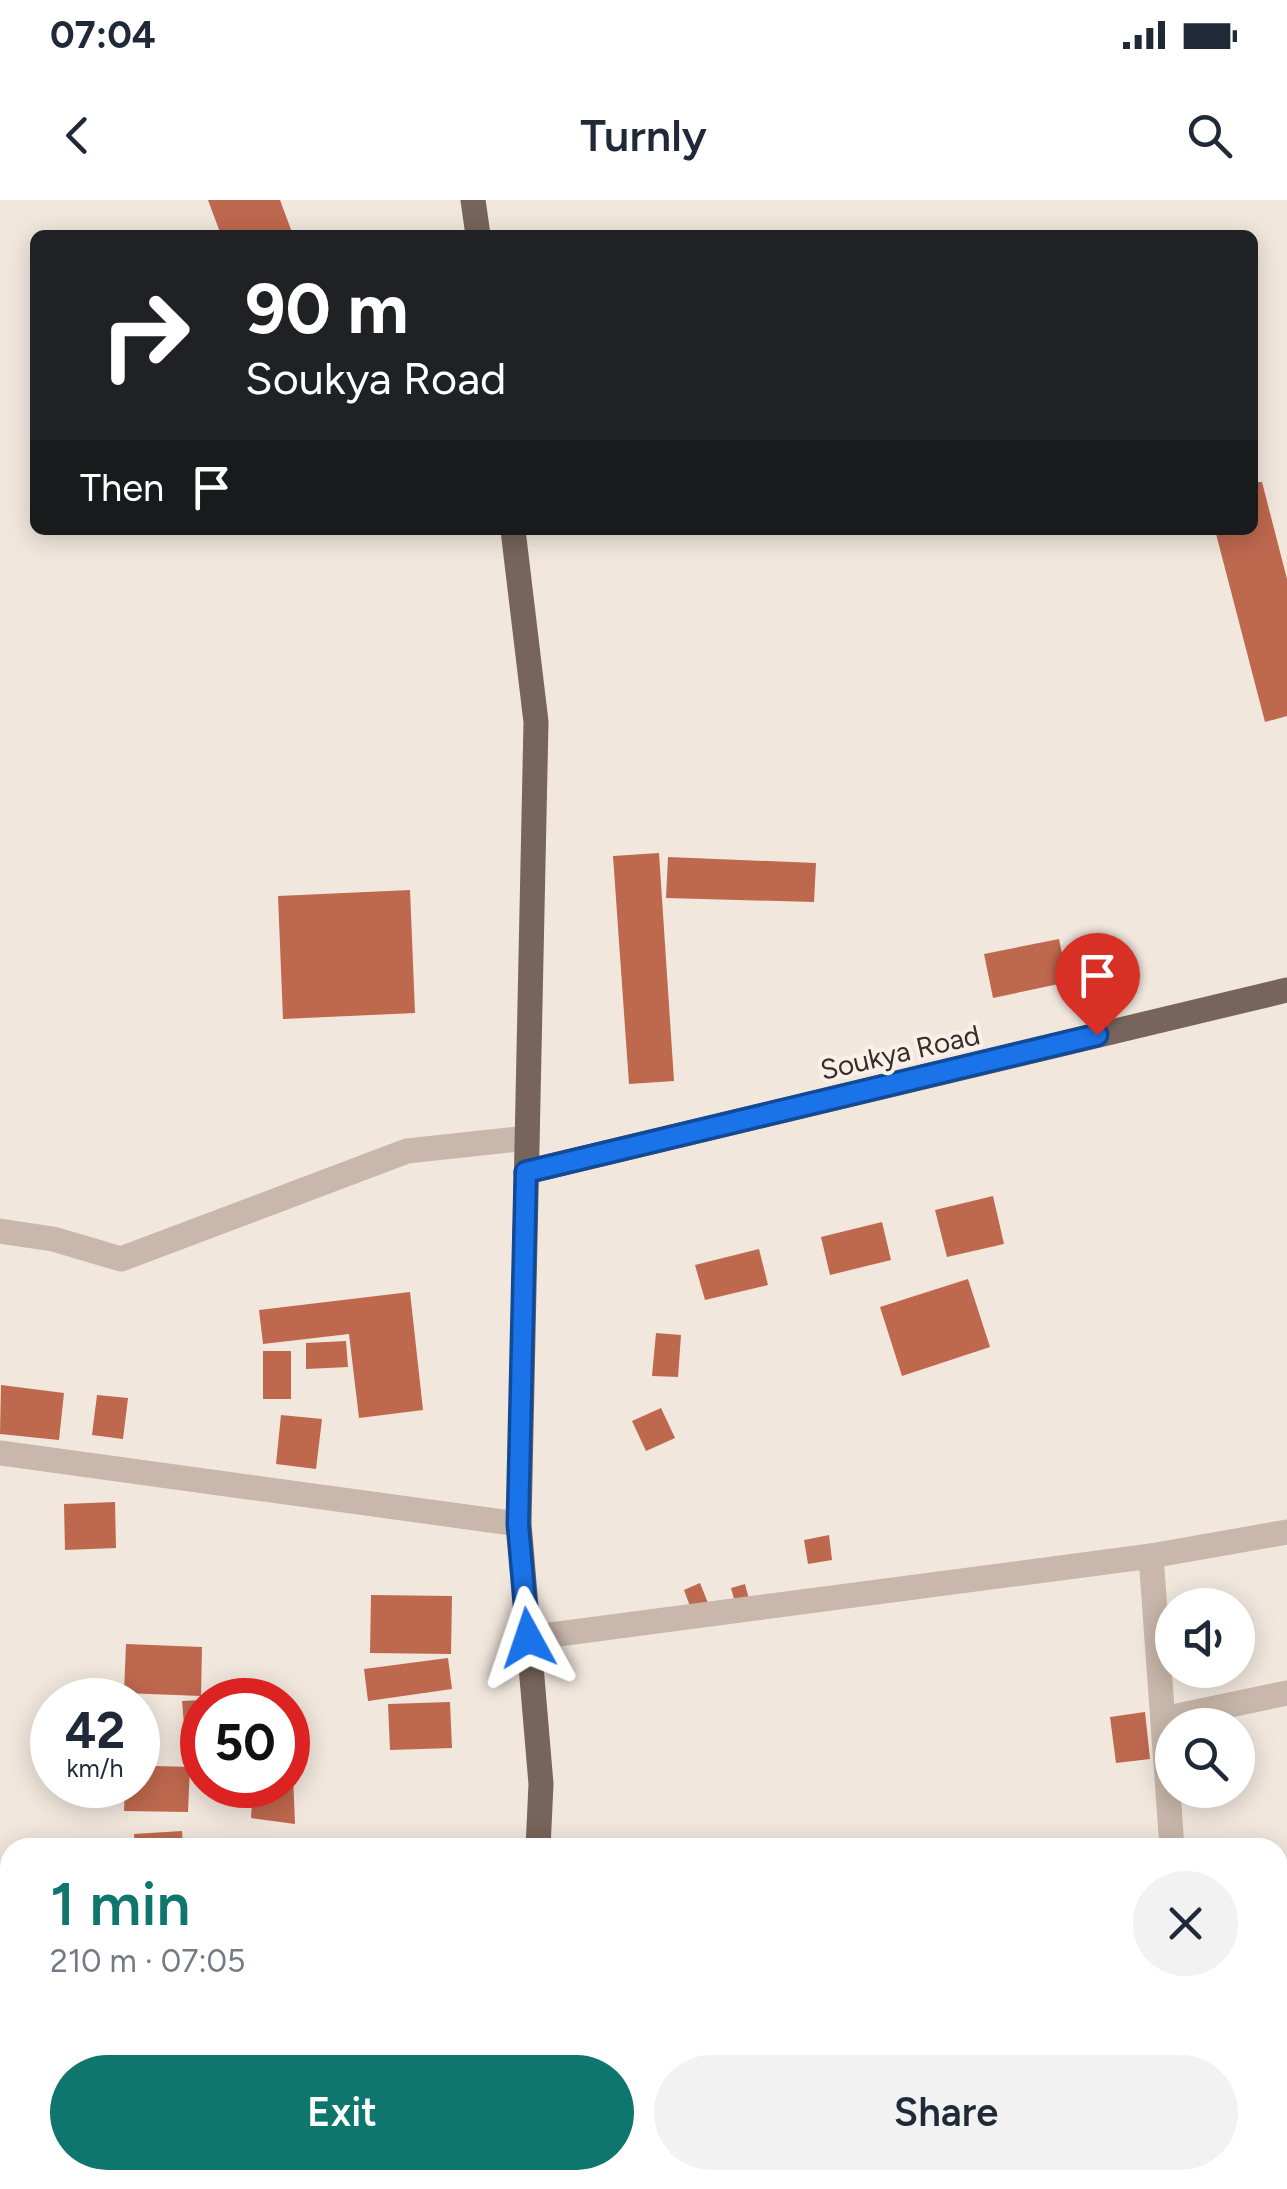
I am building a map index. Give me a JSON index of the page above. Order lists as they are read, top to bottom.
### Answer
{
  "streets": {
    "main road": ["Soukya Road"]
  },
  "page": {
    "status": "07:04",
    "header": "Turnly",
    "turn": ["90 m", "Soukya Road"],
    "then": "Then",
    "speed": "42 km/h",
    "limit": "50",
    "heading": ["1 min", "210 m · 07:05"],
    "buttons": ["Exit", "Share"]
  }
}
